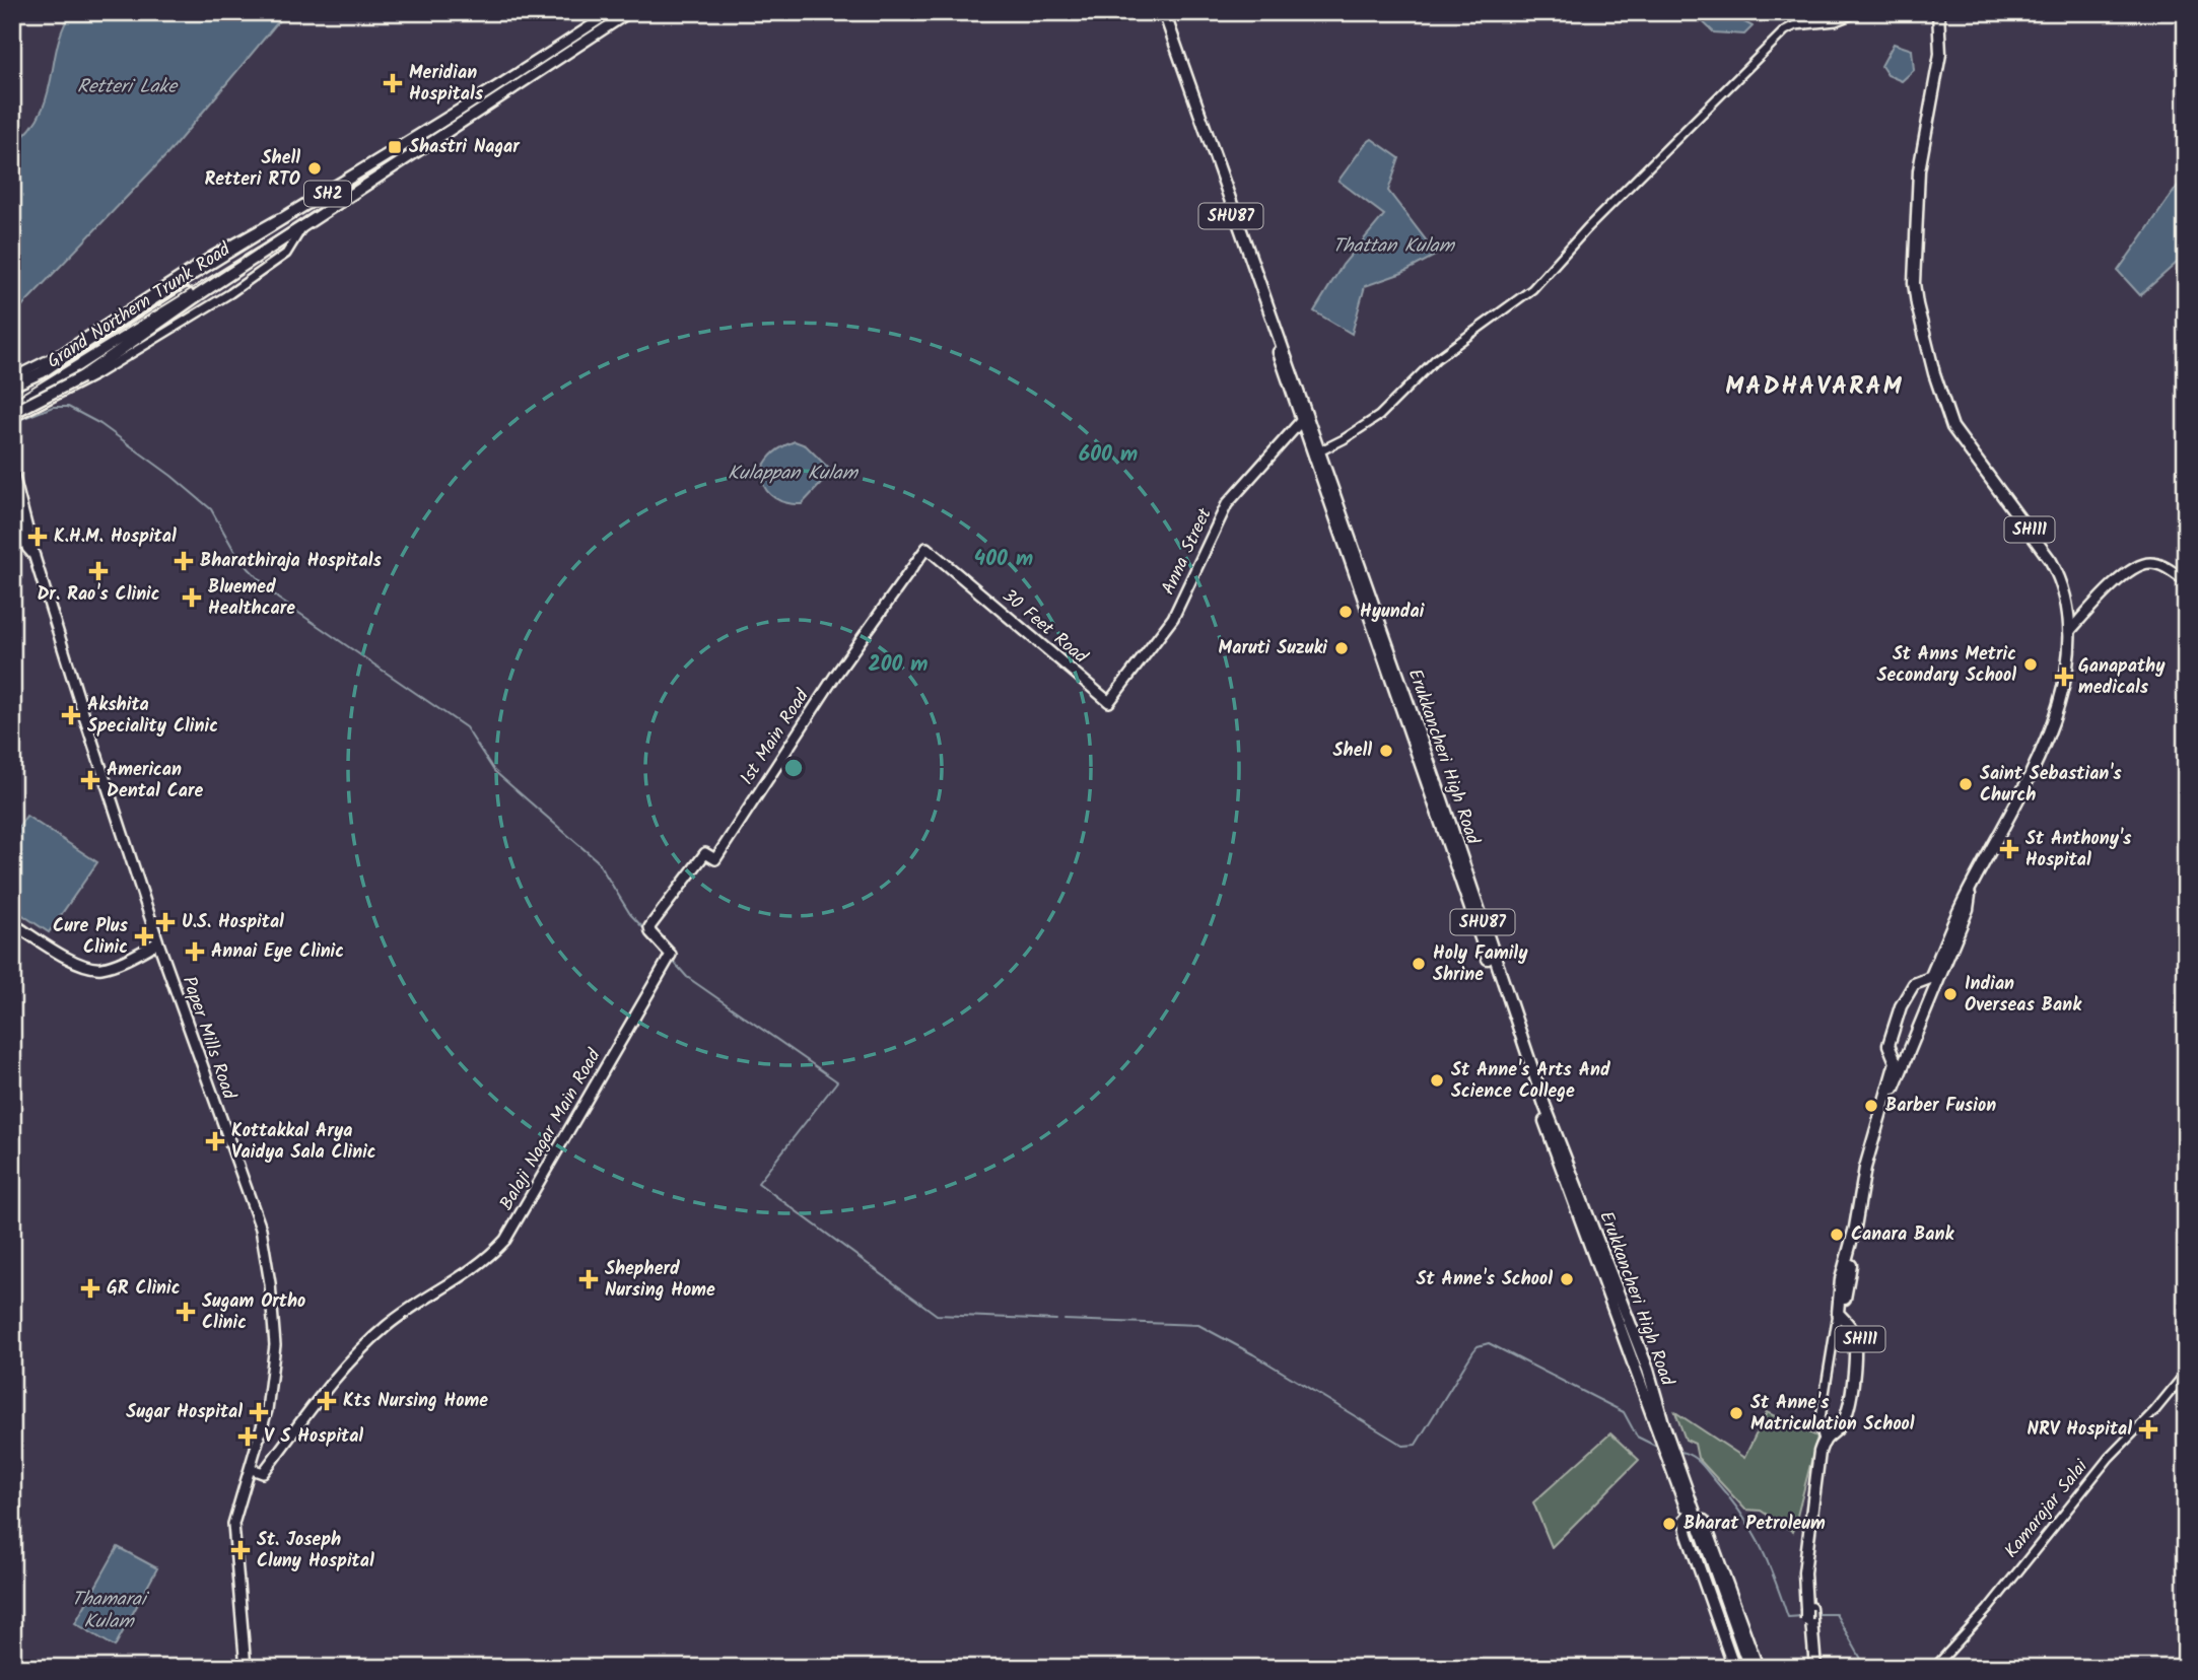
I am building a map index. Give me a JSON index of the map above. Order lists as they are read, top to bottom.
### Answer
{
  "streets": {
    "main road": [
      "SH2",
      "SHU87",
      "Grand Northern Trunk Road",
      "SH111",
      "Anna Street",
      "30 Feet Road",
      "1st Main Road",
      "Erukkancheri High Road",
      "Paper Mills Road",
      "Balaji Nagar Main Road"
    ],
    "street": ["Kamarajar Salai"]
  },
  "crossings": [
    ["SH2", "Grand Northern Trunk Road"],
    ["SHU87", "Anna Street"],
    ["SHU87", "Erukkancheri High Road"],
    ["Anna Street", "30 Feet Road"],
    ["30 Feet Road", "1st Main Road"],
    ["1st Main Road", "Balaji Nagar Main Road"],
    ["Paper Mills Road", "Balaji Nagar Main Road"]
  ],
  "districts": ["MADHAVARAM"],
  "water": [
    "Retteri Lake",
    "Thattan Kulam",
    "Kulappan Kulam",
    "Thamarai Kulam"
  ],
  "places": {
    "health": [
      "Meridian Hospitals",
      "K.H.M. Hospital",
      "Bharathiraja Hospitals",
      "Dr. Rao's Clinic",
      "Bluemed Healthcare",
      "Ganapathy medicals",
      "Akshita Speciality Clinic",
      "American Dental Care",
      "St Anthony's Hospital",
      "U.S. Hospital",
      "Cure Plus Clinic",
      "Annai Eye Clinic",
      "Kottakkal Arya Vaidya Sala Clinic",
      "Shepherd Nursing Home",
      "GR Clinic",
      "Sugam Ortho Clinic",
      "Kts Nursing Home",
      "Sugar Hospital",
      "NRV Hospital",
      "V S Hospital",
      "St. Joseph Cluny Hospital"
    ],
    "transit": ["Shastri Nagar"],
    "other": [
      "Shell Retteri RTO",
      "Hyundai",
      "Maruti Suzuki",
      "St Anns Metric Secondary School",
      "Shell",
      "Saint Sebastian's Church",
      "Holy Family Shrine",
      "Indian Overseas Bank",
      "St Anne's Arts And Science College",
      "Barber Fusion",
      "Canara Bank",
      "St Anne's School",
      "St Anne's Matriculation School",
      "Bharat Petroleum"
    ]
  },
  "rings": ["600 m", "400 m", "200 m"]
}
